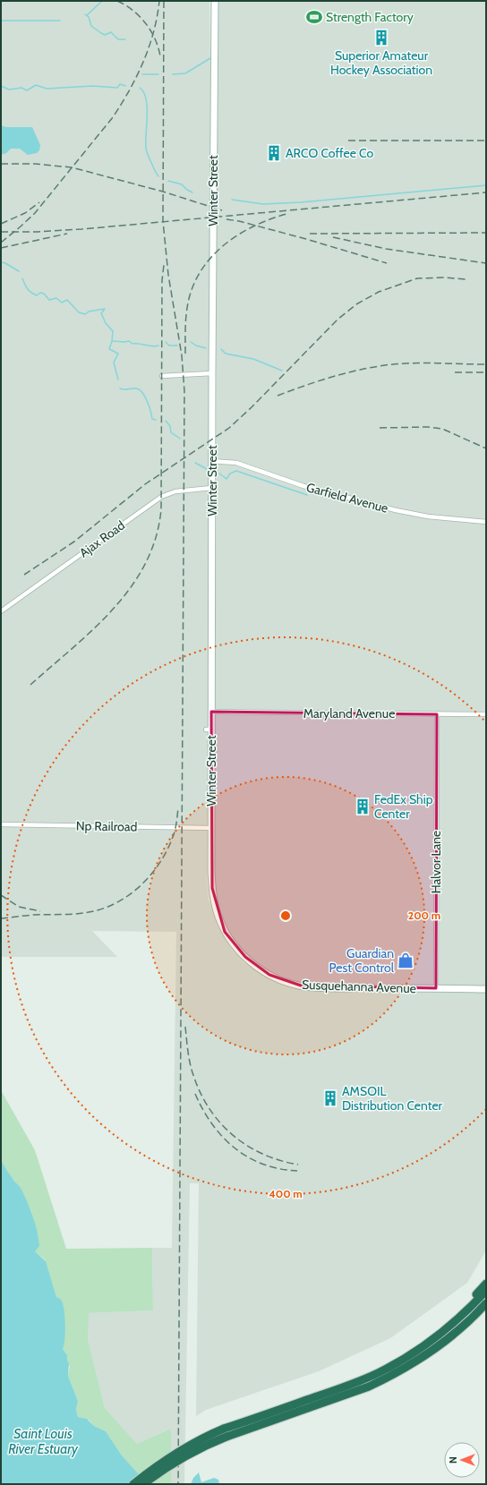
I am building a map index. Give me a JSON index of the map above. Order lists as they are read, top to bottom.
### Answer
{
  "streets": {
    "street": [
      "Winter Street",
      "Garfield Avenue",
      "Ajax Road",
      "Maryland Avenue",
      "Np Railroad",
      "Halvor Lane",
      "Susquehanna Avenue"
    ]
  },
  "crossings": [
    ["Winter Street", "Garfield Avenue"],
    ["Winter Street", "Ajax Road"],
    ["Winter Street", "Maryland Avenue"],
    ["Winter Street", "Np Railroad"],
    ["Winter Street", "Susquehanna Avenue"],
    ["Maryland Avenue", "Halvor Lane"],
    ["Halvor Lane", "Susquehanna Avenue"]
  ],
  "water": ["Saint Louis River Estuary"],
  "places": {
    "sports": ["Strength Factory"],
    "building": [
      "Superior Amateur Hockey Association",
      "ARCO Coffee Co",
      "FedEx Ship Center",
      "AMSOIL Distribution Center"
    ],
    "shop": ["Guardian Pest Control"]
  },
  "north": "left",
  "rings": ["200 m", "400 m"]
}
